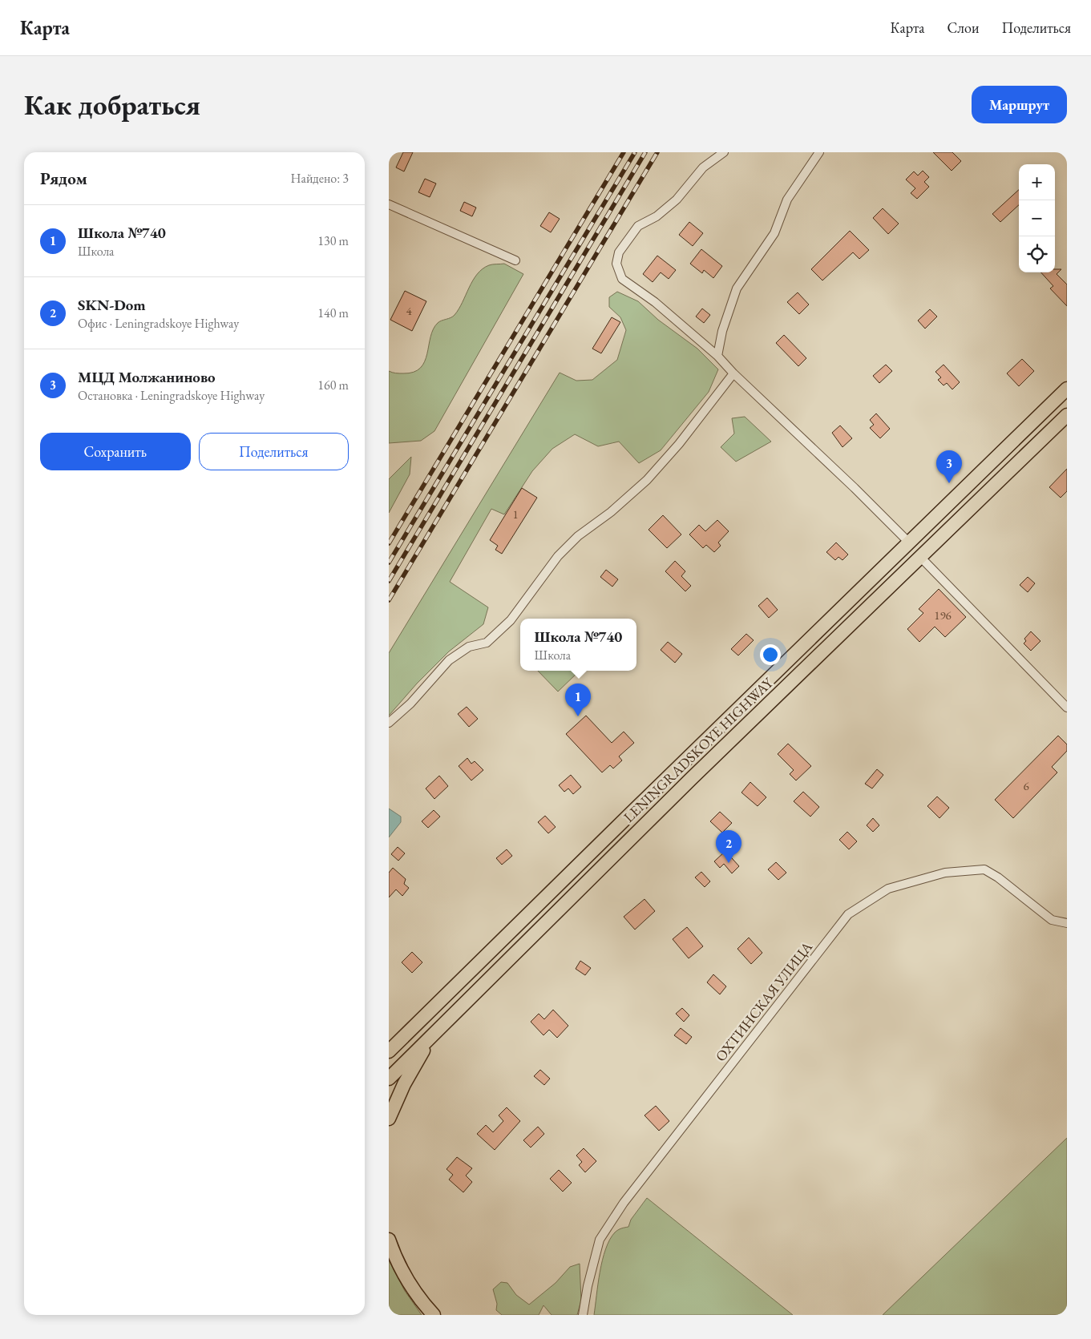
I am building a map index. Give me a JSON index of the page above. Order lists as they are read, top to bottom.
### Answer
{
  "streets": {
    "highway": ["LENINGRADSKOYE HIGHWAY"],
    "street": ["ОХТИНСКАЯ УЛИЦА"]
  },
  "house_numbers": [
    "4",
    "1",
    "196",
    "6"
  ],
  "page": {
    "header": "Карта",
    "nav": ["Карта", "Слои", "Поделиться"],
    "buttons": [
      "Маршрут",
      ["Сохранить", "Поделиться"]
    ],
    "title": "Как добраться",
    "heading": ["Рядом", "Найдено: 3"],
    "map_buttons": ["+", "−"],
    "list": [
      {
        "mark": "1",
        "name": "Школа №740",
        "note": "Школа",
        "value": "130 m"
      },
      {
        "mark": "2",
        "name": "SKN-Dom",
        "note": "Офис · Leningradskoye Highway",
        "value": "140 m"
      },
      {
        "mark": "3",
        "name": "МЦД Молжаниново",
        "note": "Остановка · Leningradskoye Highway",
        "value": "160 m"
      }
    ],
    "pins": ["3", "1", "2"],
    "popup": ["Школа №740", "Школа"]
  }
}
